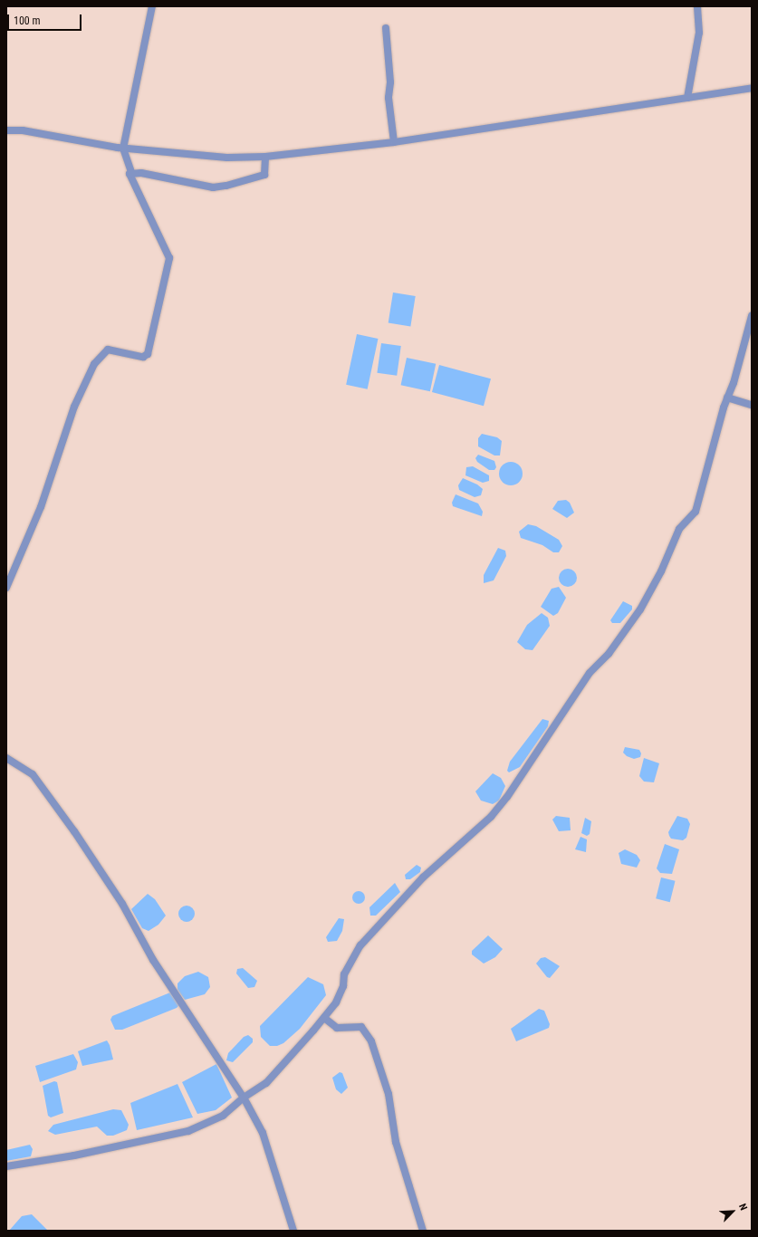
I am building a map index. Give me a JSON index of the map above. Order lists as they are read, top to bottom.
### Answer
{
  "scale_bar": "100 m",
  "north": "top right"
}
